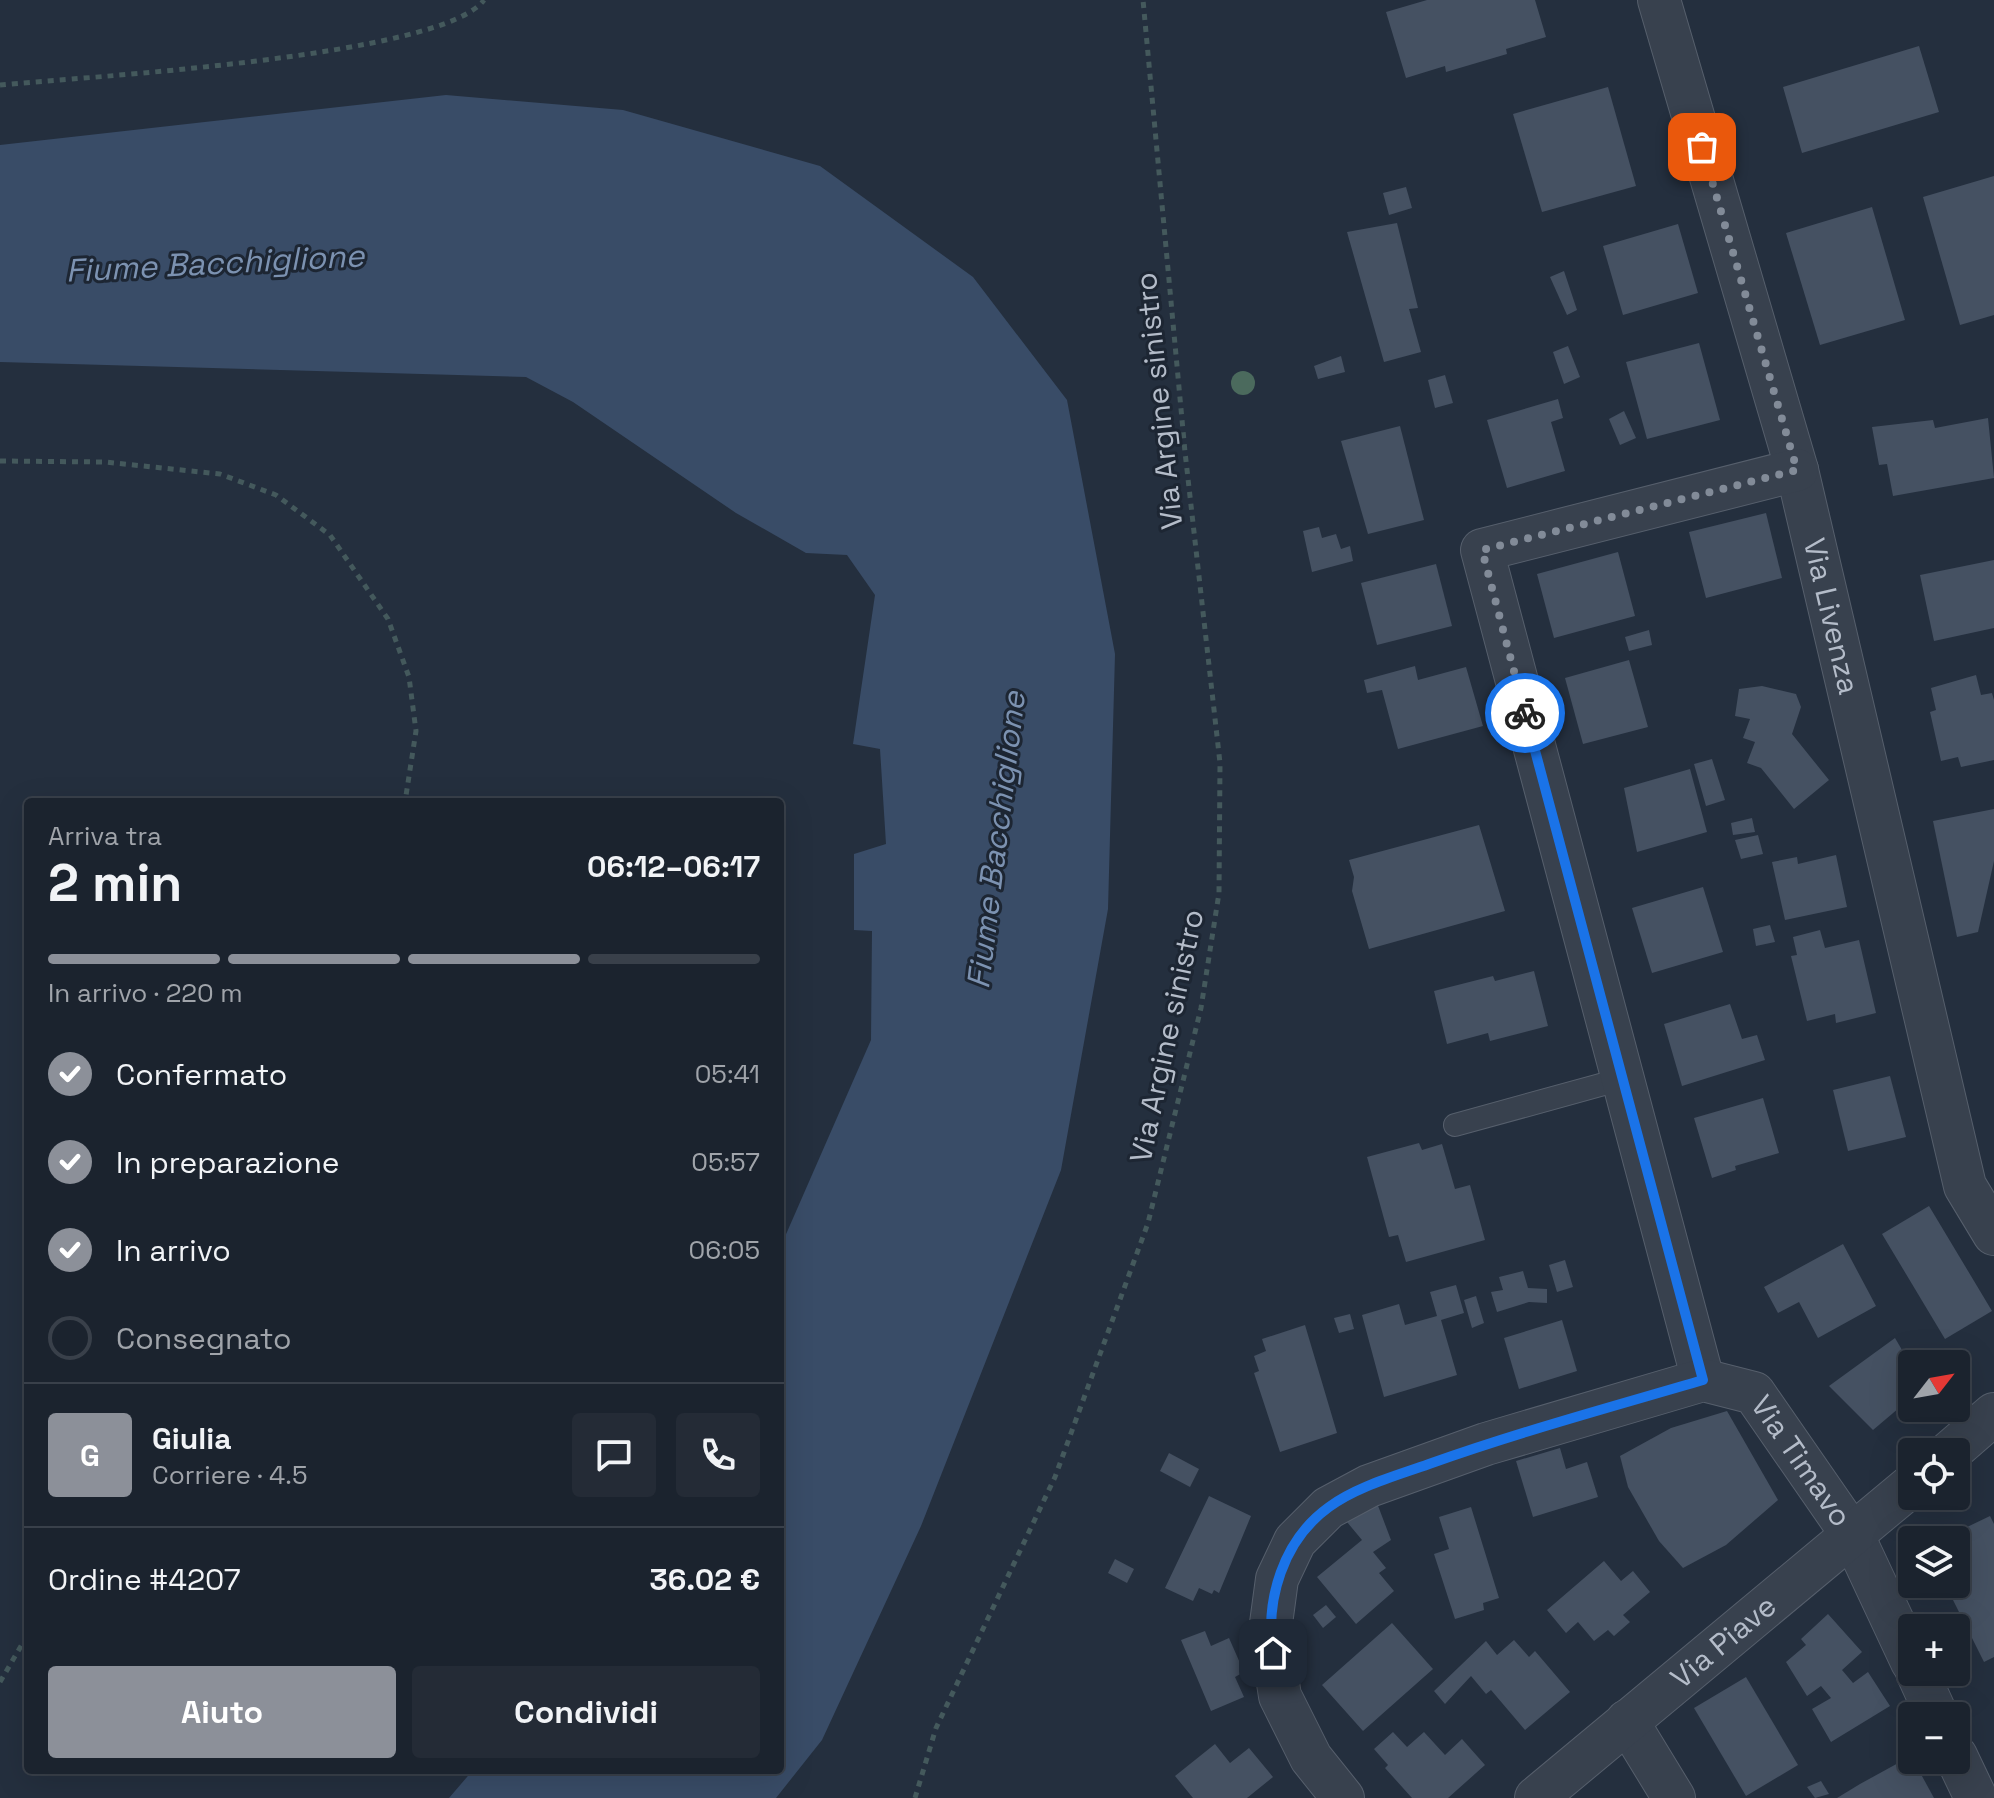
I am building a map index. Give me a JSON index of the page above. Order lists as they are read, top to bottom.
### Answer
{
  "streets": {
    "street": ["Via Livenza", "Via Timavo", "Via Piave"],
    "path": ["Via Argine sinistro"]
  },
  "crossings": [
    ["Via Timavo", "Via Piave"]
  ],
  "water": ["Fiume Bacchiglione"],
  "north": "top right",
  "page": {
    "heading": ["2 min", "Arriva tra", "06:12–06:17"],
    "panel": [
      "Giulia",
      "Corriere · 4.5",
      "Ordine #4207",
      "36.02 €"
    ],
    "bar": "In arrivo · 220 m",
    "list": [
      ["Confermato", "05:41"],
      ["In preparazione", "05:57"],
      ["In arrivo", "06:05"],
      "Consegnato"
    ],
    "map_buttons": ["+", "−"],
    "round": "G",
    "buttons": ["Aiuto", "Condividi"]
  }
}
